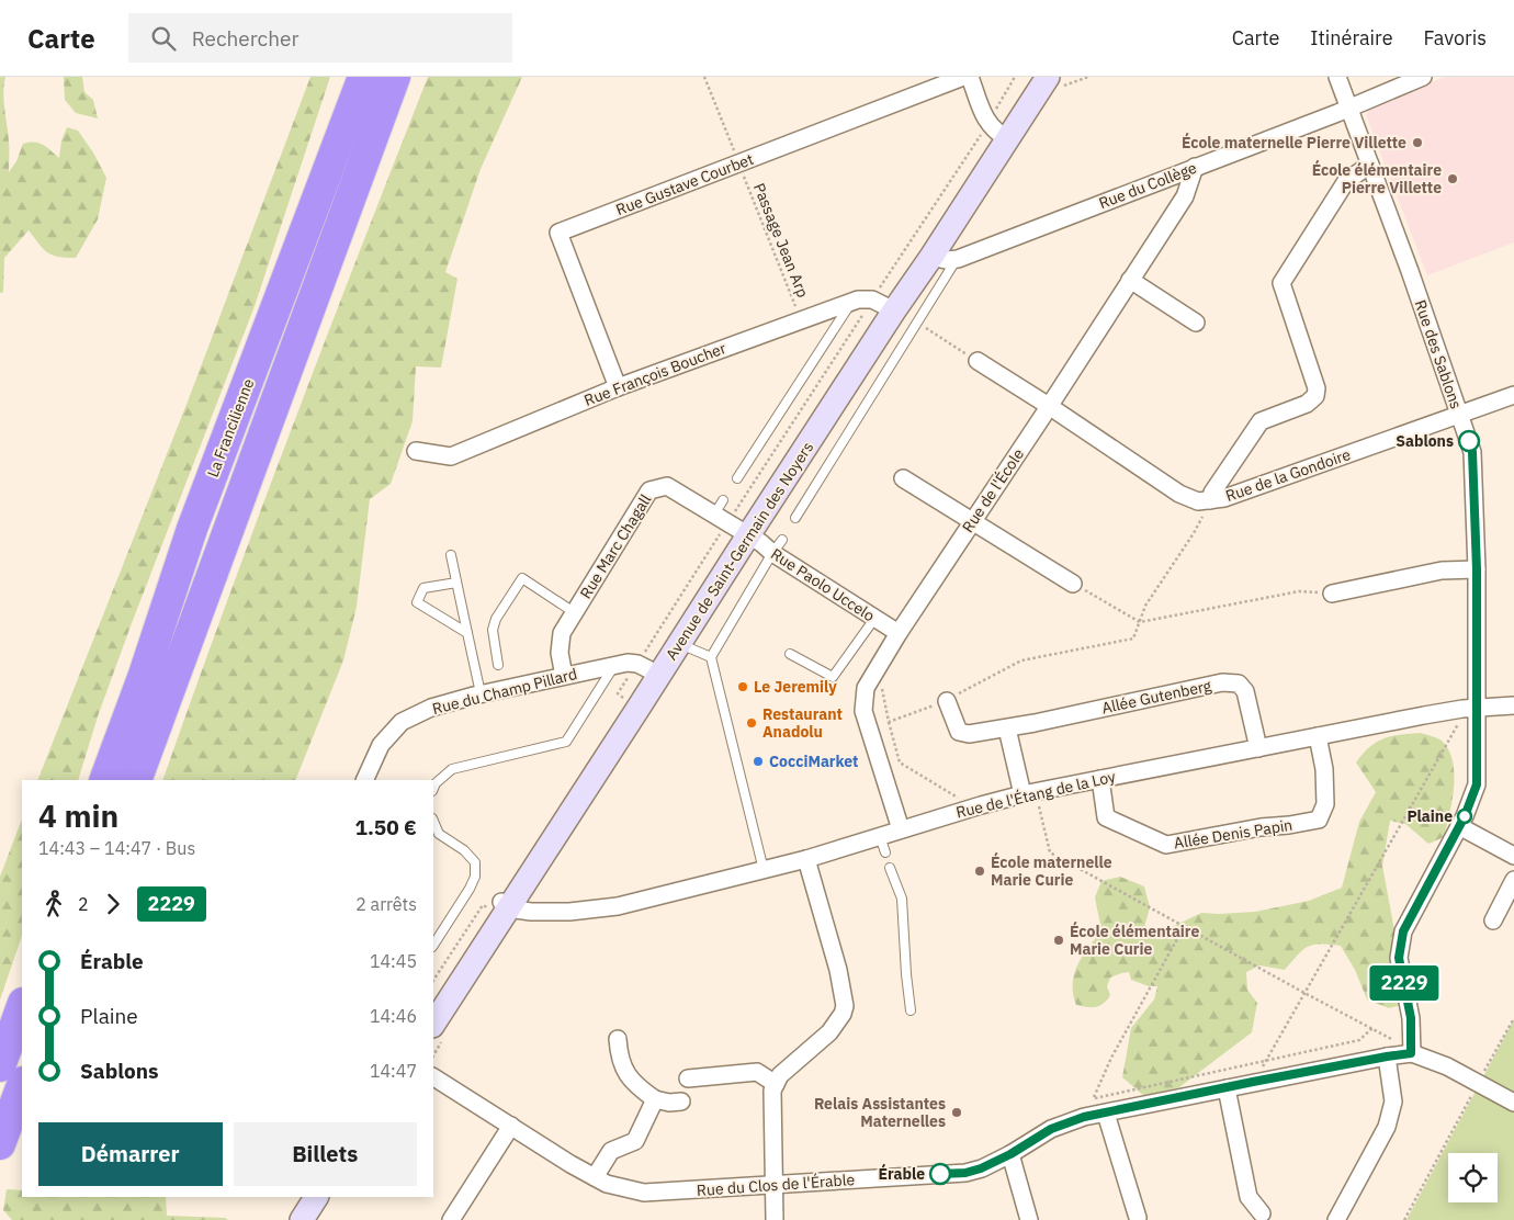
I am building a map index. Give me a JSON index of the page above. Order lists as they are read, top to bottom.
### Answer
{
  "streets": {
    "highway": ["La Francilienne"],
    "main road": ["Avenue de Saint-Germain des Noyers"],
    "street": [
      "Rue Gustave Courbet",
      "Rue du Collège",
      "Rue des Sablons",
      "Rue François Boucher",
      "Rue de la Gondoire",
      "Rue de l'École",
      "Rue Marc Chagall",
      "Rue Paolo Uccelo",
      "Rue du Champ Pillard",
      "Allée Gutenberg",
      "Rue de l'Étang de la Loy",
      "Allée Denis Papin",
      "Rue du Clos de l'Érable"
    ],
    "path": ["Passage Jean Arp"]
  },
  "crossings": [
    ["Rue Gustave Courbet", "Passage Jean Arp"],
    ["Rue Gustave Courbet", "Rue François Boucher"],
    ["Rue du Collège", "Rue des Sablons"],
    ["Rue du Collège", "Rue de l'École"],
    ["Rue du Collège", "Avenue de Saint-Germain des Noyers"],
    ["Passage Jean Arp", "Rue François Boucher"],
    ["Rue des Sablons", "Rue de la Gondoire"],
    ["Rue des Sablons", "Rue de l'Étang de la Loy"],
    ["Rue des Sablons", "Rue du Clos de l'Érable"],
    ["Rue François Boucher", "Avenue de Saint-Germain des Noyers"],
    ["Rue de la Gondoire", "Rue de l'École"],
    ["Rue de l'École", "Rue Paolo Uccelo"],
    ["Rue de l'École", "Rue de l'Étang de la Loy"],
    ["Rue Marc Chagall", "Avenue de Saint-Germain des Noyers"],
    ["Rue Marc Chagall", "Rue Paolo Uccelo"],
    ["Rue Marc Chagall", "Rue du Champ Pillard"],
    ["Avenue de Saint-Germain des Noyers", "Rue Paolo Uccelo"],
    ["Avenue de Saint-Germain des Noyers", "Rue du Champ Pillard"],
    ["Avenue de Saint-Germain des Noyers", "Rue de l'Étang de la Loy"],
    ["Allée Gutenberg", "Rue de l'Étang de la Loy"],
    ["Rue de l'Étang de la Loy", "Allée Denis Papin"]
  ],
  "places": [
    "École maternelle Pierre Villette",
    "École élémentaire Pierre Villette",
    "Sablons",
    "Le Jeremily",
    "Restaurant Anadolu",
    "CocciMarket",
    "Plaine",
    "École maternelle Marie Curie",
    "École élémentaire Marie Curie",
    "Relais Assistantes Maternelles",
    "Érable"
  ],
  "lines": ["bus line 2229"],
  "page": {
    "header": "Carte",
    "search": "Rechercher",
    "nav": ["Carte", "Itinéraire", "Favoris"],
    "on_map": "2229",
    "heading": ["4 min", "14:43 – 14:47 · Bus", "1.50 €"],
    "legs": ["2", "2229", "2 arrêts"],
    "list": [
      {
        "name": "Érable",
        "value": "14:45"
      },
      {
        "name": "Plaine",
        "value": "14:46"
      },
      {
        "name": "Sablons",
        "value": "14:47"
      }
    ],
    "buttons": ["Démarrer", "Billets"]
  }
}
